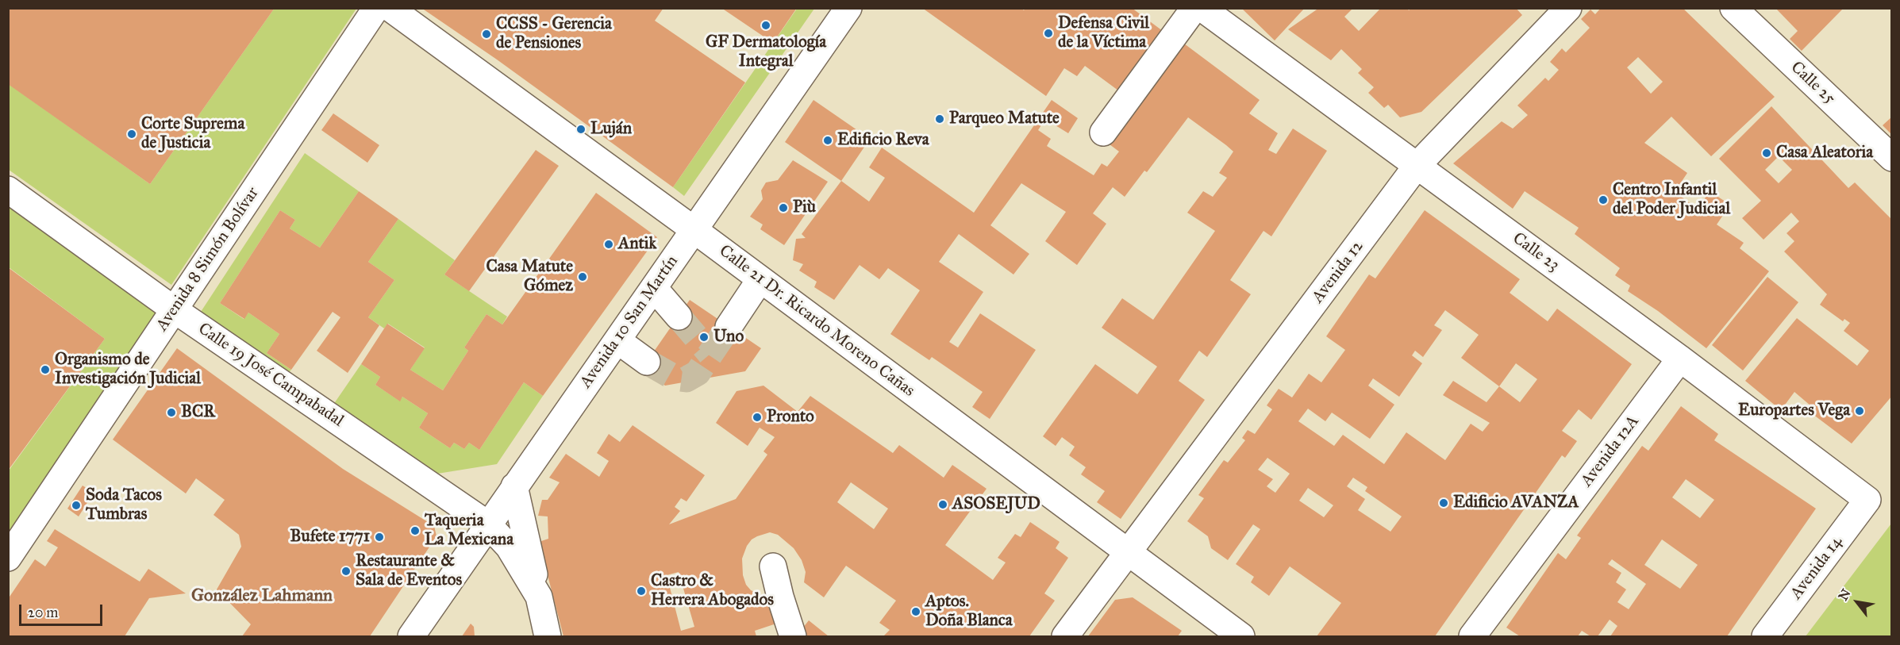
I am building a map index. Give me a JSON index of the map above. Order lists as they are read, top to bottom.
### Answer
{
  "streets": {
    "street": [
      "Calle 25",
      "Calle 23",
      "Avenida 8 Simón Bolívar",
      "Avenida 12",
      "Calle 21 Dr. Ricardo Moreno Cañas",
      "Avenida 10 San Martín",
      "Calle 19 José Campabadal",
      "Avenida 12A",
      "Avenida 14"
    ]
  },
  "crossings": [
    ["Calle 23", "Avenida 12"],
    ["Calle 23", "Avenida 12A"],
    ["Calle 23", "Avenida 14"],
    ["Avenida 8 Simón Bolívar", "Calle 19 José Campabadal"],
    ["Avenida 12", "Calle 21 Dr. Ricardo Moreno Cañas"],
    ["Calle 21 Dr. Ricardo Moreno Cañas", "Avenida 10 San Martín"],
    ["Avenida 10 San Martín", "Calle 19 José Campabadal"]
  ],
  "districts": ["González Lahmann"],
  "places": [
    "GF Dermatología Integral",
    "Defensa Civil de la Víctima",
    "CCSS - Gerencia de Pensiones",
    "Parqueo Matute",
    "Luján",
    "Corte Suprema de Justicia",
    "Edificio Reva",
    "Casa Aleatoria",
    "Centro Infantil del Poder Judicial",
    "Più",
    "Antik",
    "Casa Matute Gómez",
    "Uno",
    "Organismo de Investigación Judicial",
    "Europartes Vega",
    "BCR",
    "Pronto",
    "Edificio AVANZA",
    "ASOSEJUD",
    "Soda Tacos Tumbras",
    "Taqueria La Mexicana",
    "Bufete 1771",
    "Restaurante & Sala de Eventos",
    "Castro & Herrera Abogados",
    "Aptos. Doña Blanca"
  ],
  "scale_bar": "20 m",
  "north": "top left"
}
